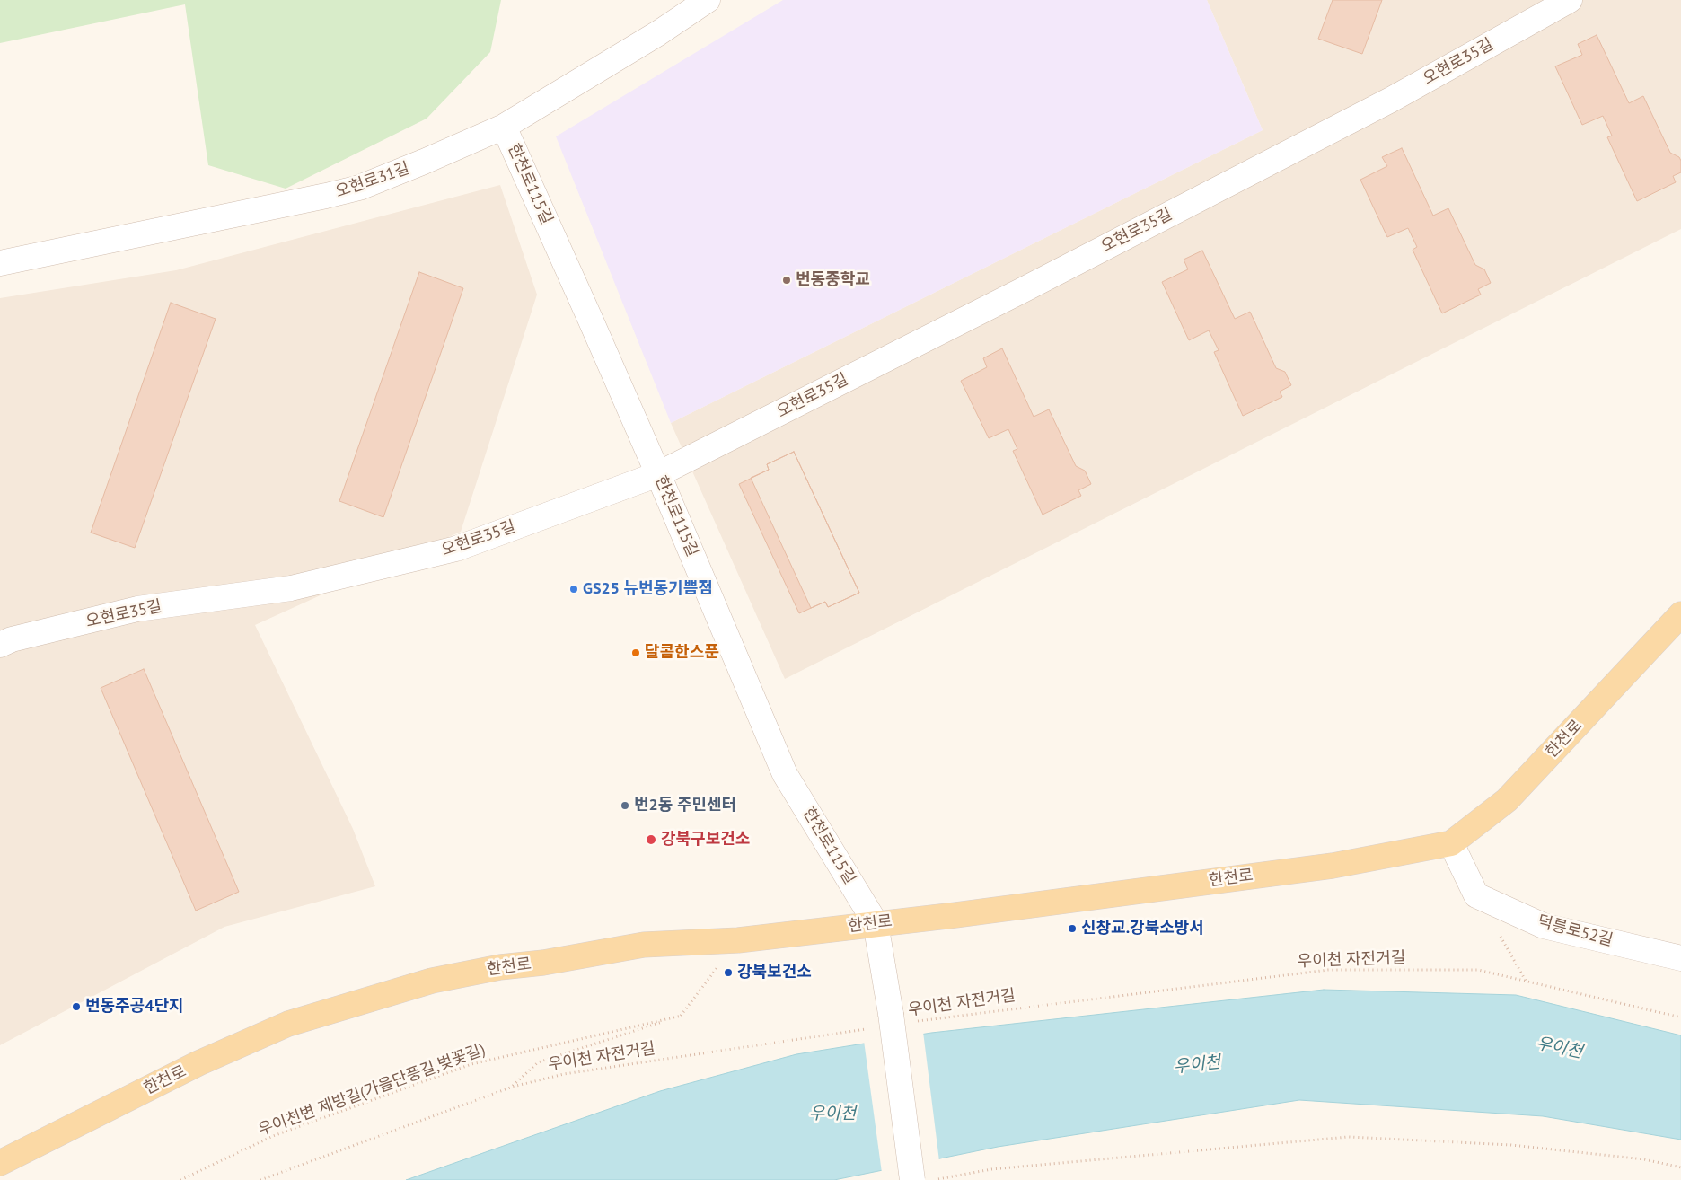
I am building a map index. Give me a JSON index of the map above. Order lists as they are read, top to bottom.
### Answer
{
  "streets": {
    "main road": ["한천로"],
    "street": [
      "오현로35길",
      "오현로31길",
      "한천로115길",
      "덕릉로52길"
    ],
    "path": ["우이천 자전거길", "우이천변 제방길(가을단풍길,벚꽃길)"]
  },
  "crossings": [
    ["오현로35길", "한천로115길"],
    ["오현로31길", "한천로115길"],
    ["한천로115길", "한천로"],
    ["한천로", "덕릉로52길"]
  ],
  "water": ["우이천"],
  "places": [
    "번동중학교",
    "GS25 뉴번동기쁨점",
    "달콤한스푼",
    "번2동 주민센터",
    "강북구보건소",
    "신창교.강북소방서",
    "강북보건소",
    "번동주공4단지"
  ]
}
